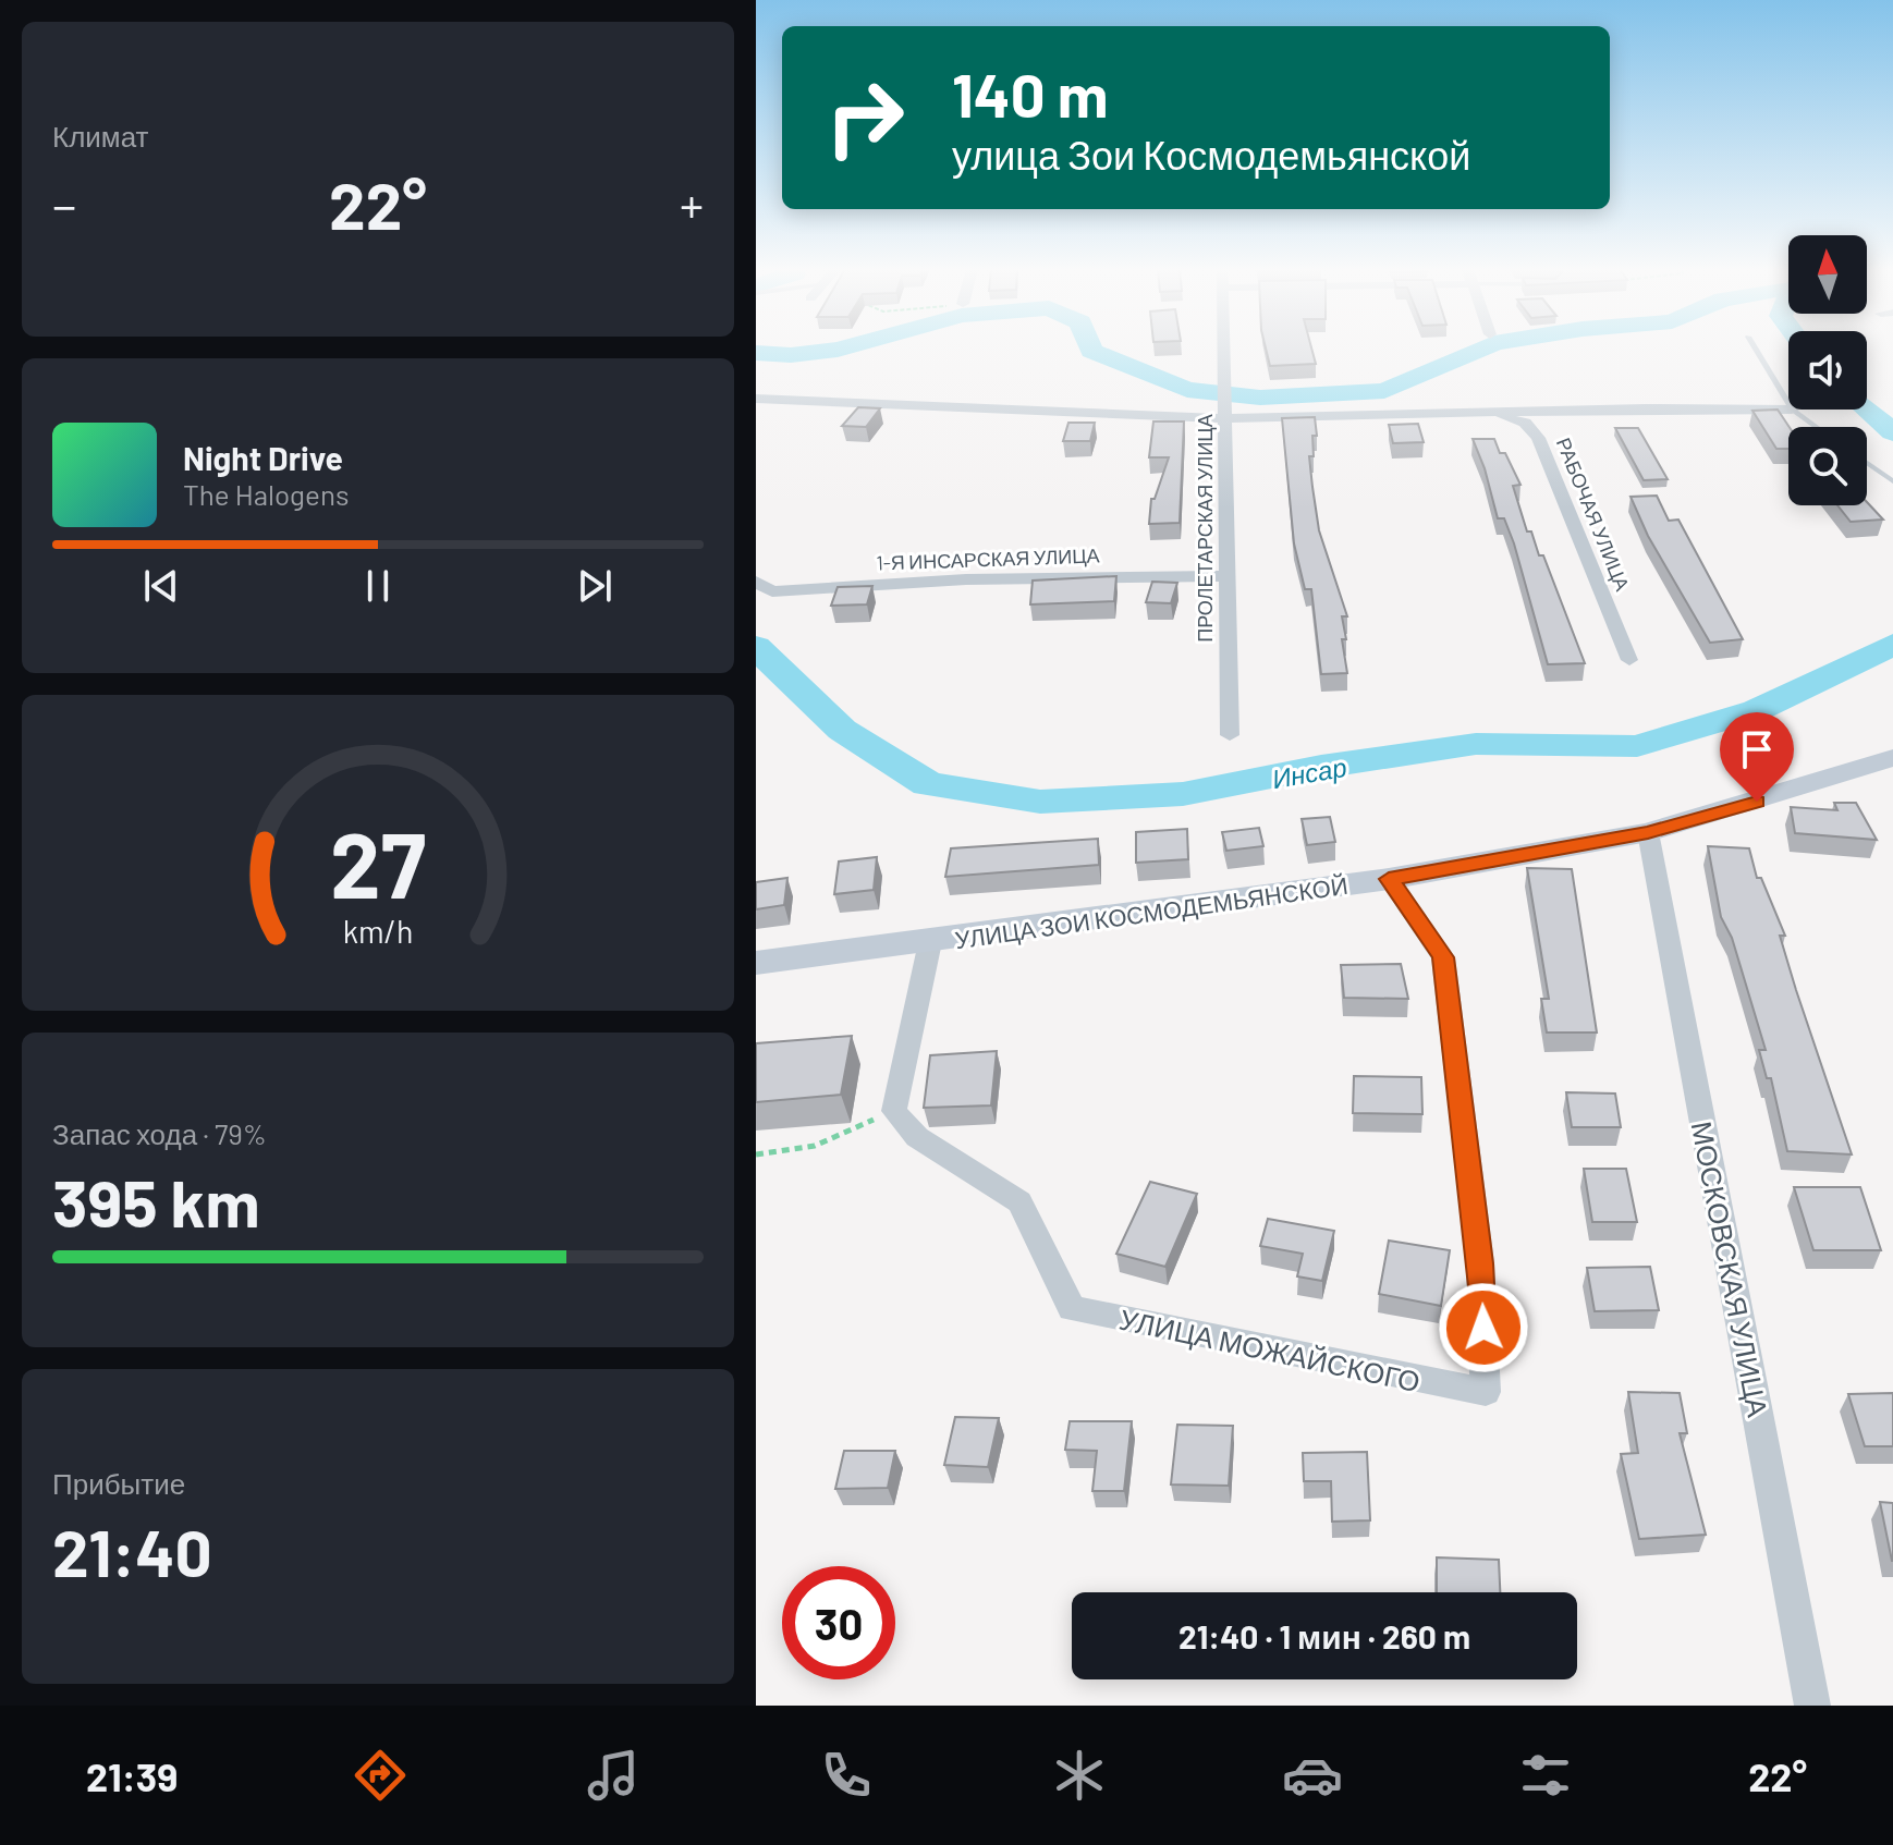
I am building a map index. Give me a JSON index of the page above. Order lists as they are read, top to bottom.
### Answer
{
  "streets": {
    "street": [
      "РАБОЧАЯ УЛИЦА",
      "ПРОЛЕТАРСКАЯ УЛИЦА",
      "1-Я ИНСАРСКАЯ УЛИЦА",
      "УЛИЦА ЗОИ КОСМОДЕМЬЯНСКОЙ",
      "МОСКОВСКАЯ УЛИЦА",
      "УЛИЦА МОЖАЙСКОГО"
    ]
  },
  "crossings": [
    ["ПРОЛЕТАРСКАЯ УЛИЦА", "1-Я ИНСАРСКАЯ УЛИЦА"],
    ["УЛИЦА ЗОИ КОСМОДЕМЬЯНСКОЙ", "МОСКОВСКАЯ УЛИЦА"],
    ["УЛИЦА ЗОИ КОСМОДЕМЬЯНСКОЙ", "УЛИЦА МОЖАЙСКОГО"]
  ],
  "water": ["Инсар"],
  "north": "top",
  "page": {
    "tile": [
      "Климат",
      ["Запас хода · 79%", "395 km"],
      ["Прибытие", "21:40"]
    ],
    "turn": ["140 m", "улица Зои Космодемьянской"],
    "heat": ["−", "22°", "+"],
    "song": ["Night Drive", "The Halogens"],
    "limit": "30",
    "trip": "21:40 · 1 мин · 260 m",
    "tabs": ["21:39", "22°"],
    "gauge": ["27", "km/h"]
  }
}
